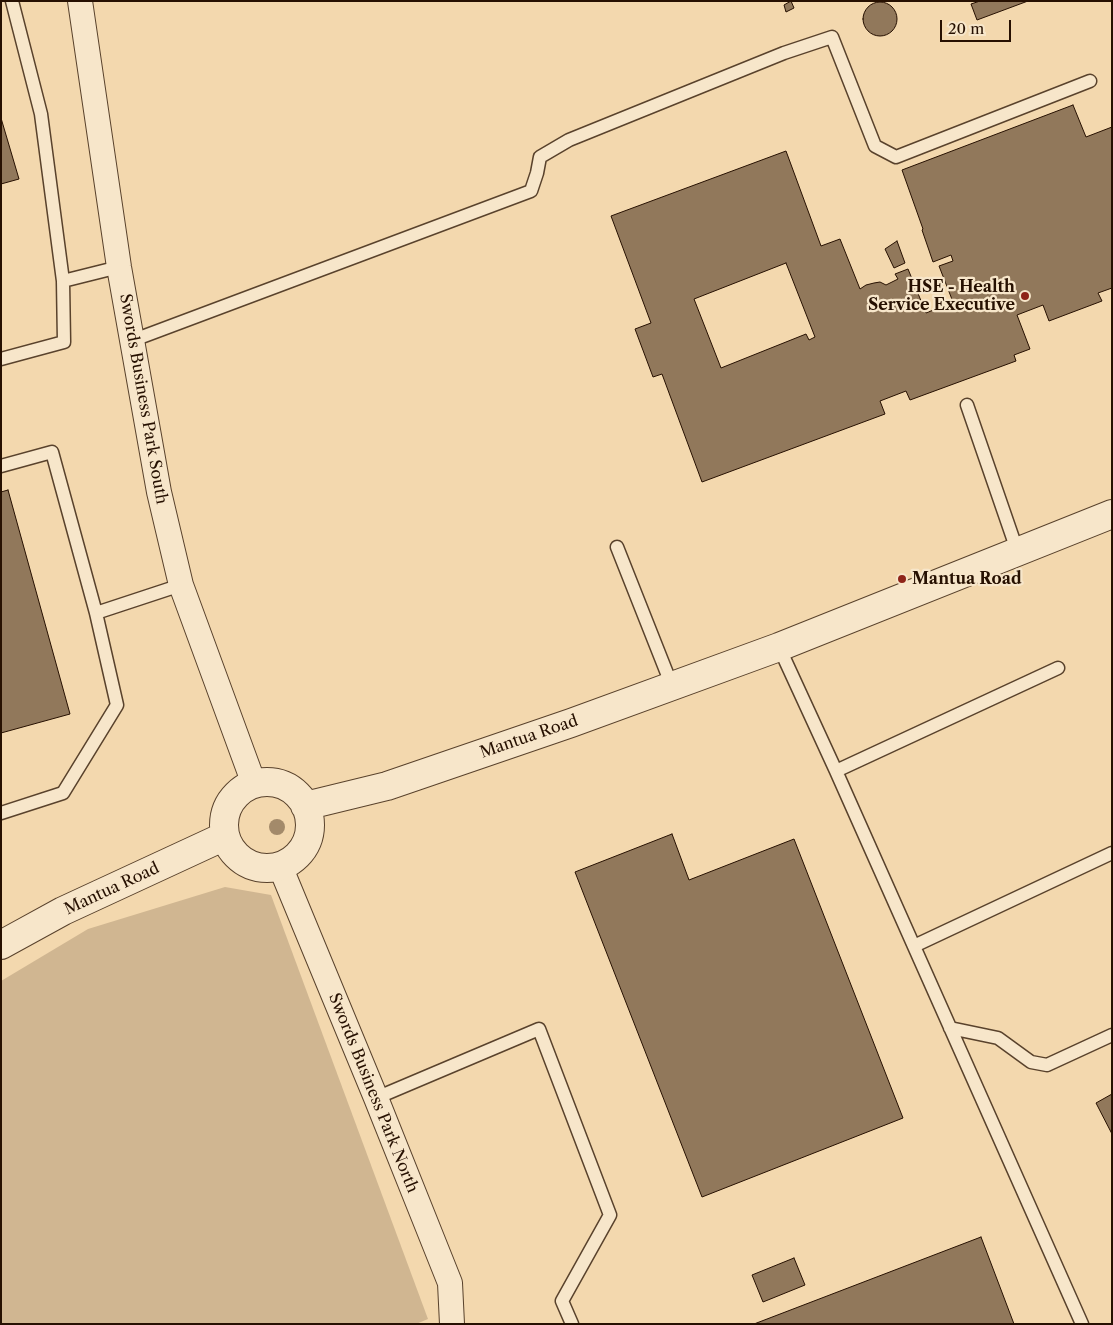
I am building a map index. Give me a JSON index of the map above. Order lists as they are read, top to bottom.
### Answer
{
  "streets": {
    "street": ["Swords Business Park South", "Mantua Road", "Swords Business Park North"]
  },
  "crossings": [
    ["Swords Business Park South", "Mantua Road"],
    ["Swords Business Park South", "Swords Business Park North"],
    ["Mantua Road", "Swords Business Park North"]
  ],
  "places": ["HSE - Health Service Executive", "Mantua Road"],
  "scale_bar": "20 m"
}
